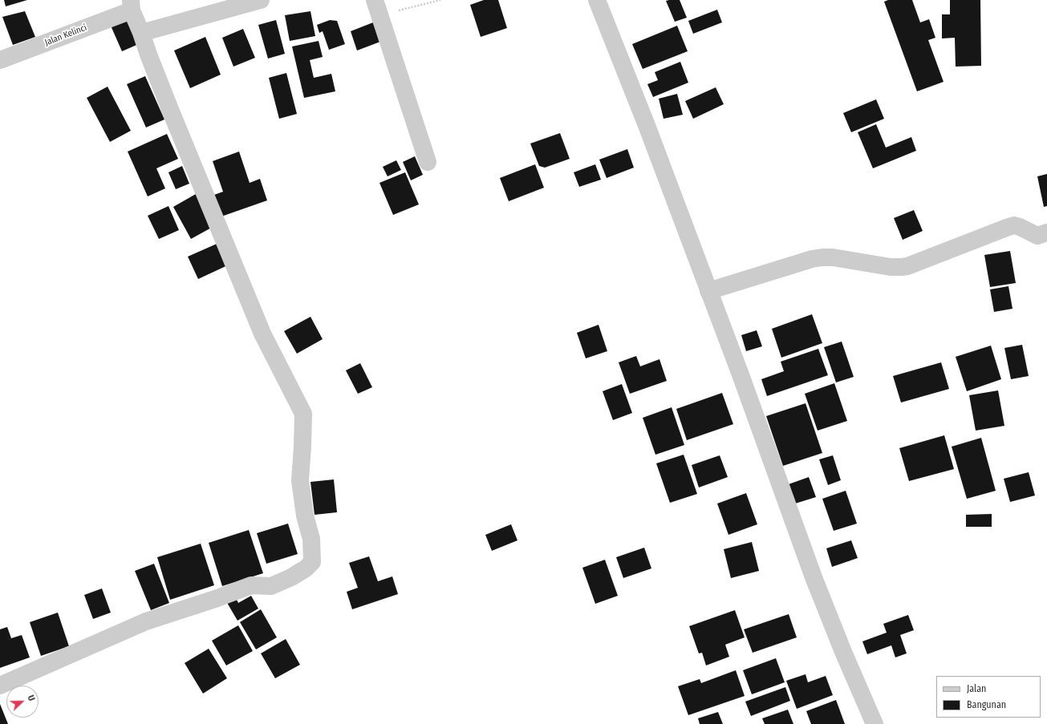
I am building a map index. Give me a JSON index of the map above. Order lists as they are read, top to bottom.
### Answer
{
  "streets": {
    "street": ["Jalan Kelinci"]
  },
  "legend": ["Jalan", "Bangunan"],
  "north": "right"
}
